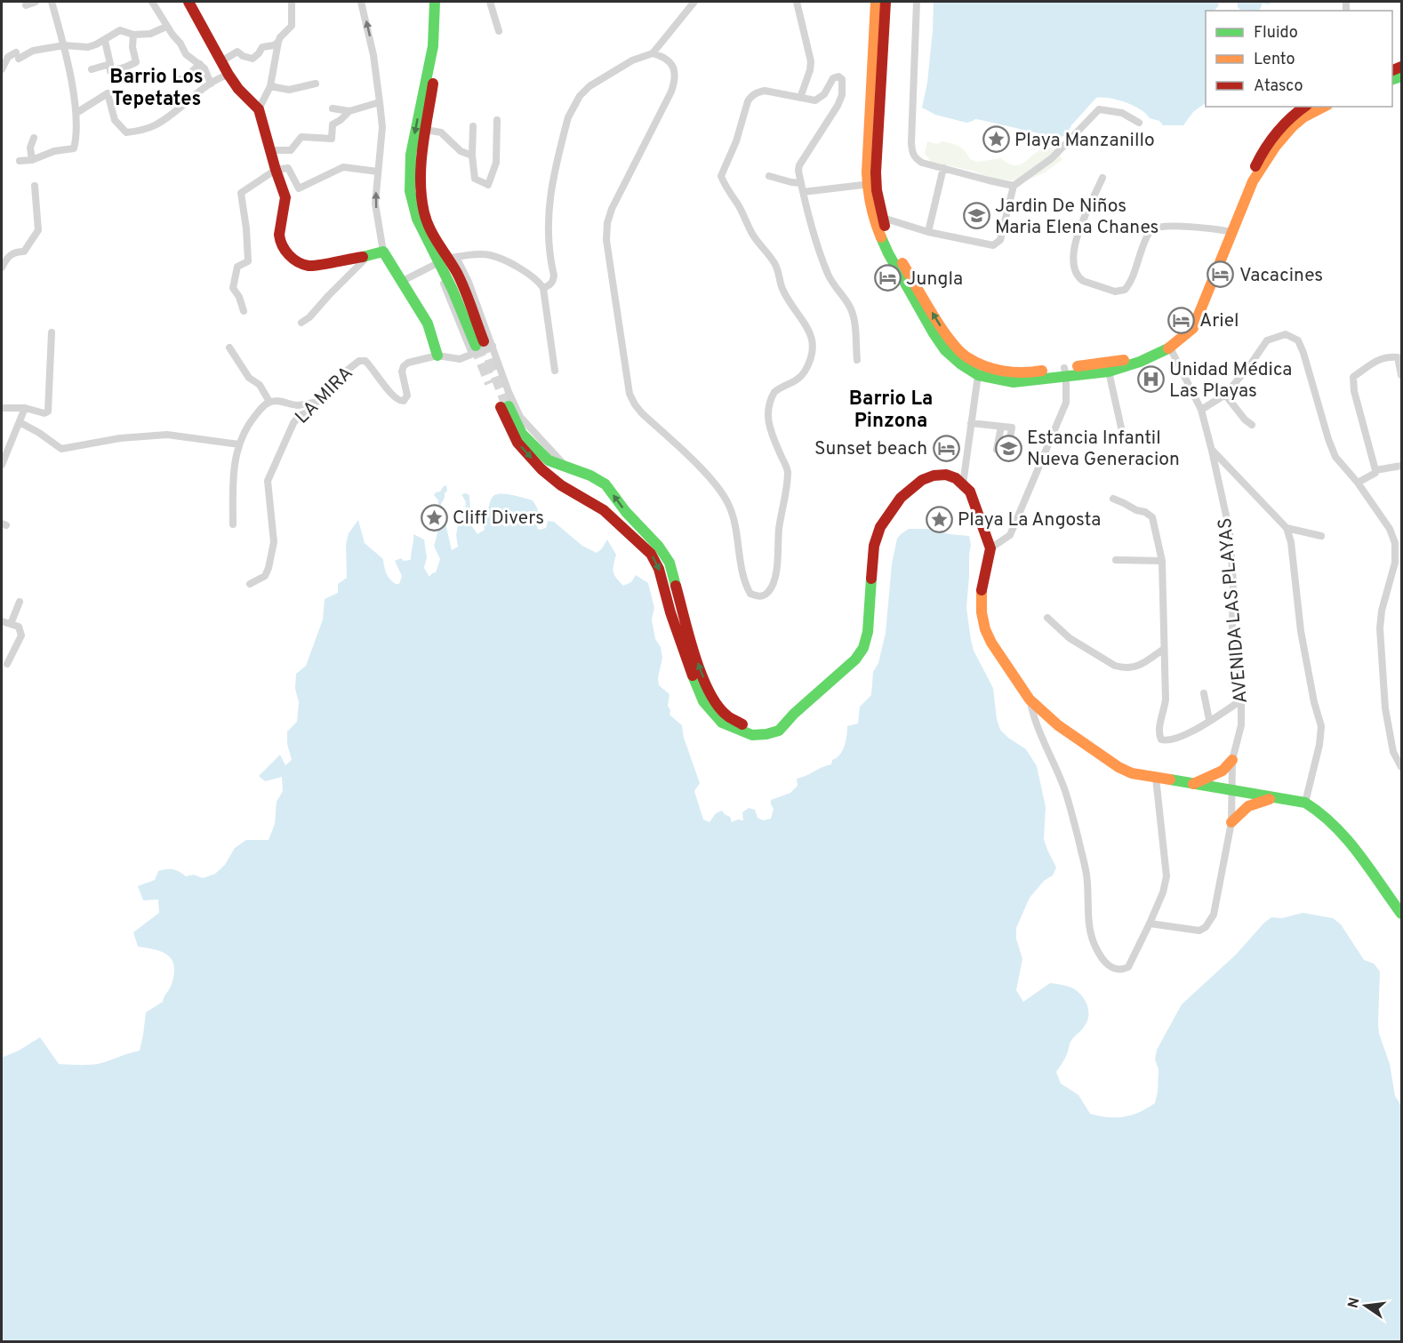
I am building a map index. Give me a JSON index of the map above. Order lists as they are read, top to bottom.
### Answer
{
  "streets": {
    "street": ["LA MIRA", "AVENIDA LAS PLAYAS"]
  },
  "districts": ["Barrio Los Tepetates", "Barrio La Pinzona"],
  "places": {
    "place": ["Playa Manzanillo", "Cliff Divers", "Playa La Angosta"],
    "school or university": ["Jardin De Niños Maria Elena Chanes", "Estancia Infantil Nueva Generacion"],
    "hotel": [
      "Vacacines",
      "Jungla",
      "Ariel",
      "Sunset beach"
    ],
    "hospital": ["Unidad Médica Las Playas"]
  },
  "legend": ["Fluido", "Lento", "Atasco"],
  "north": "left"
}
